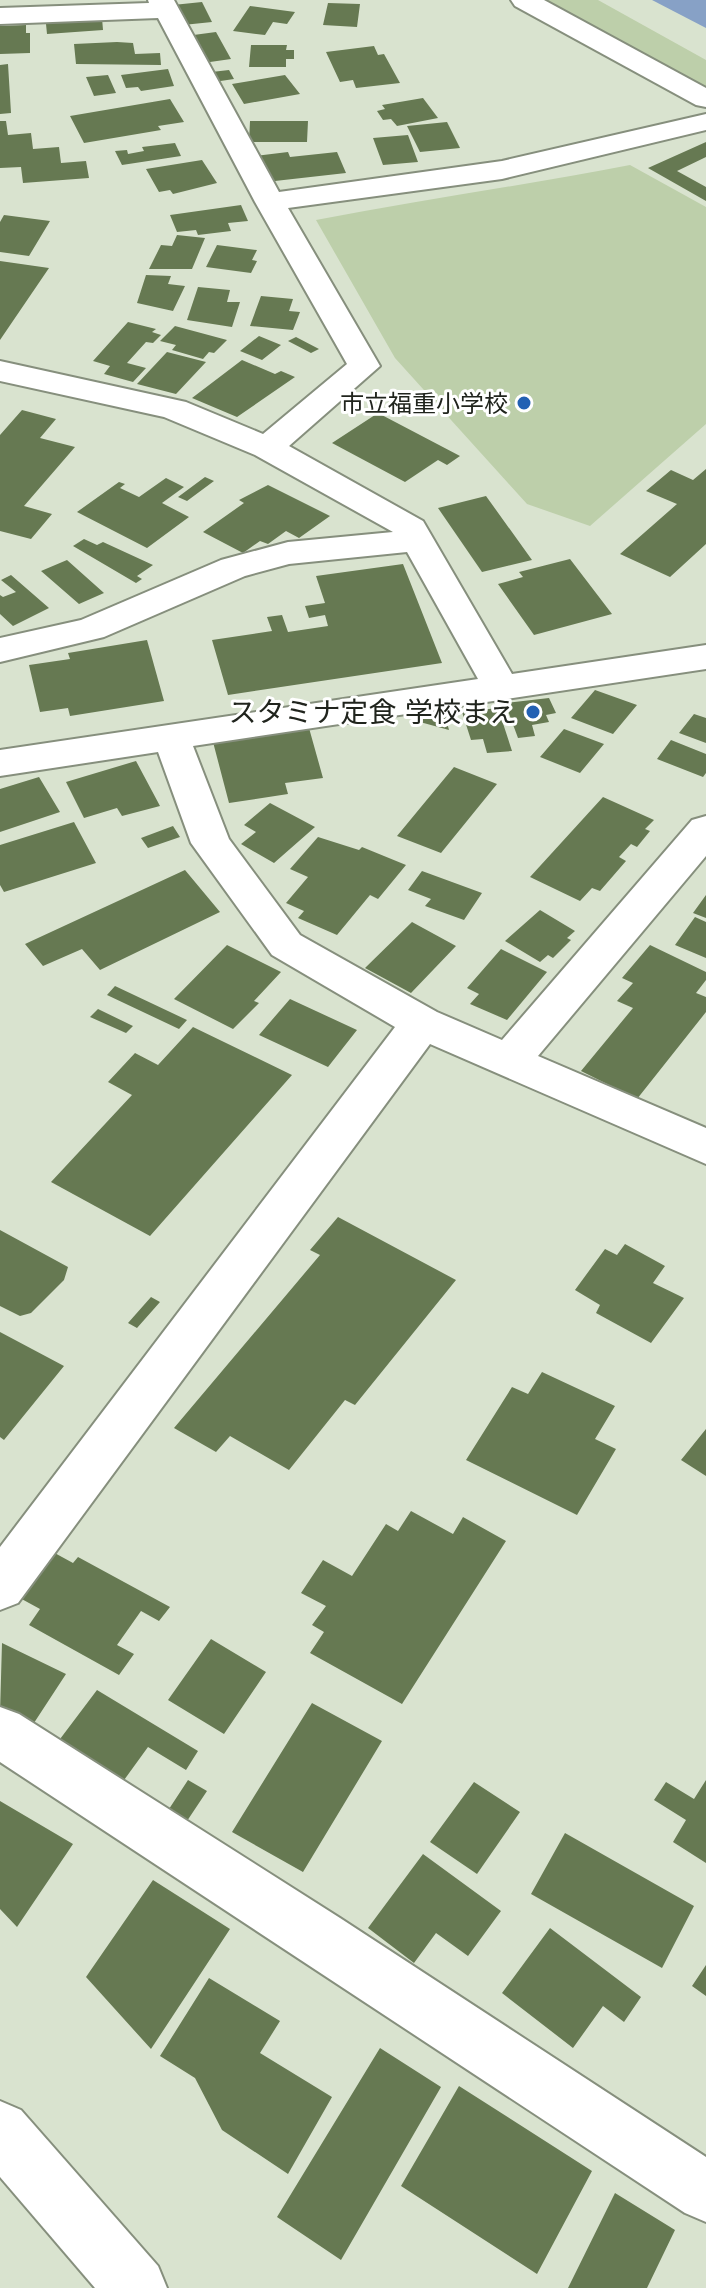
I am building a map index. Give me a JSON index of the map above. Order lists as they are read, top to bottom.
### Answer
{
  "places": ["市立福重小学校", "スタミナ定食 学校まえ"]
}
